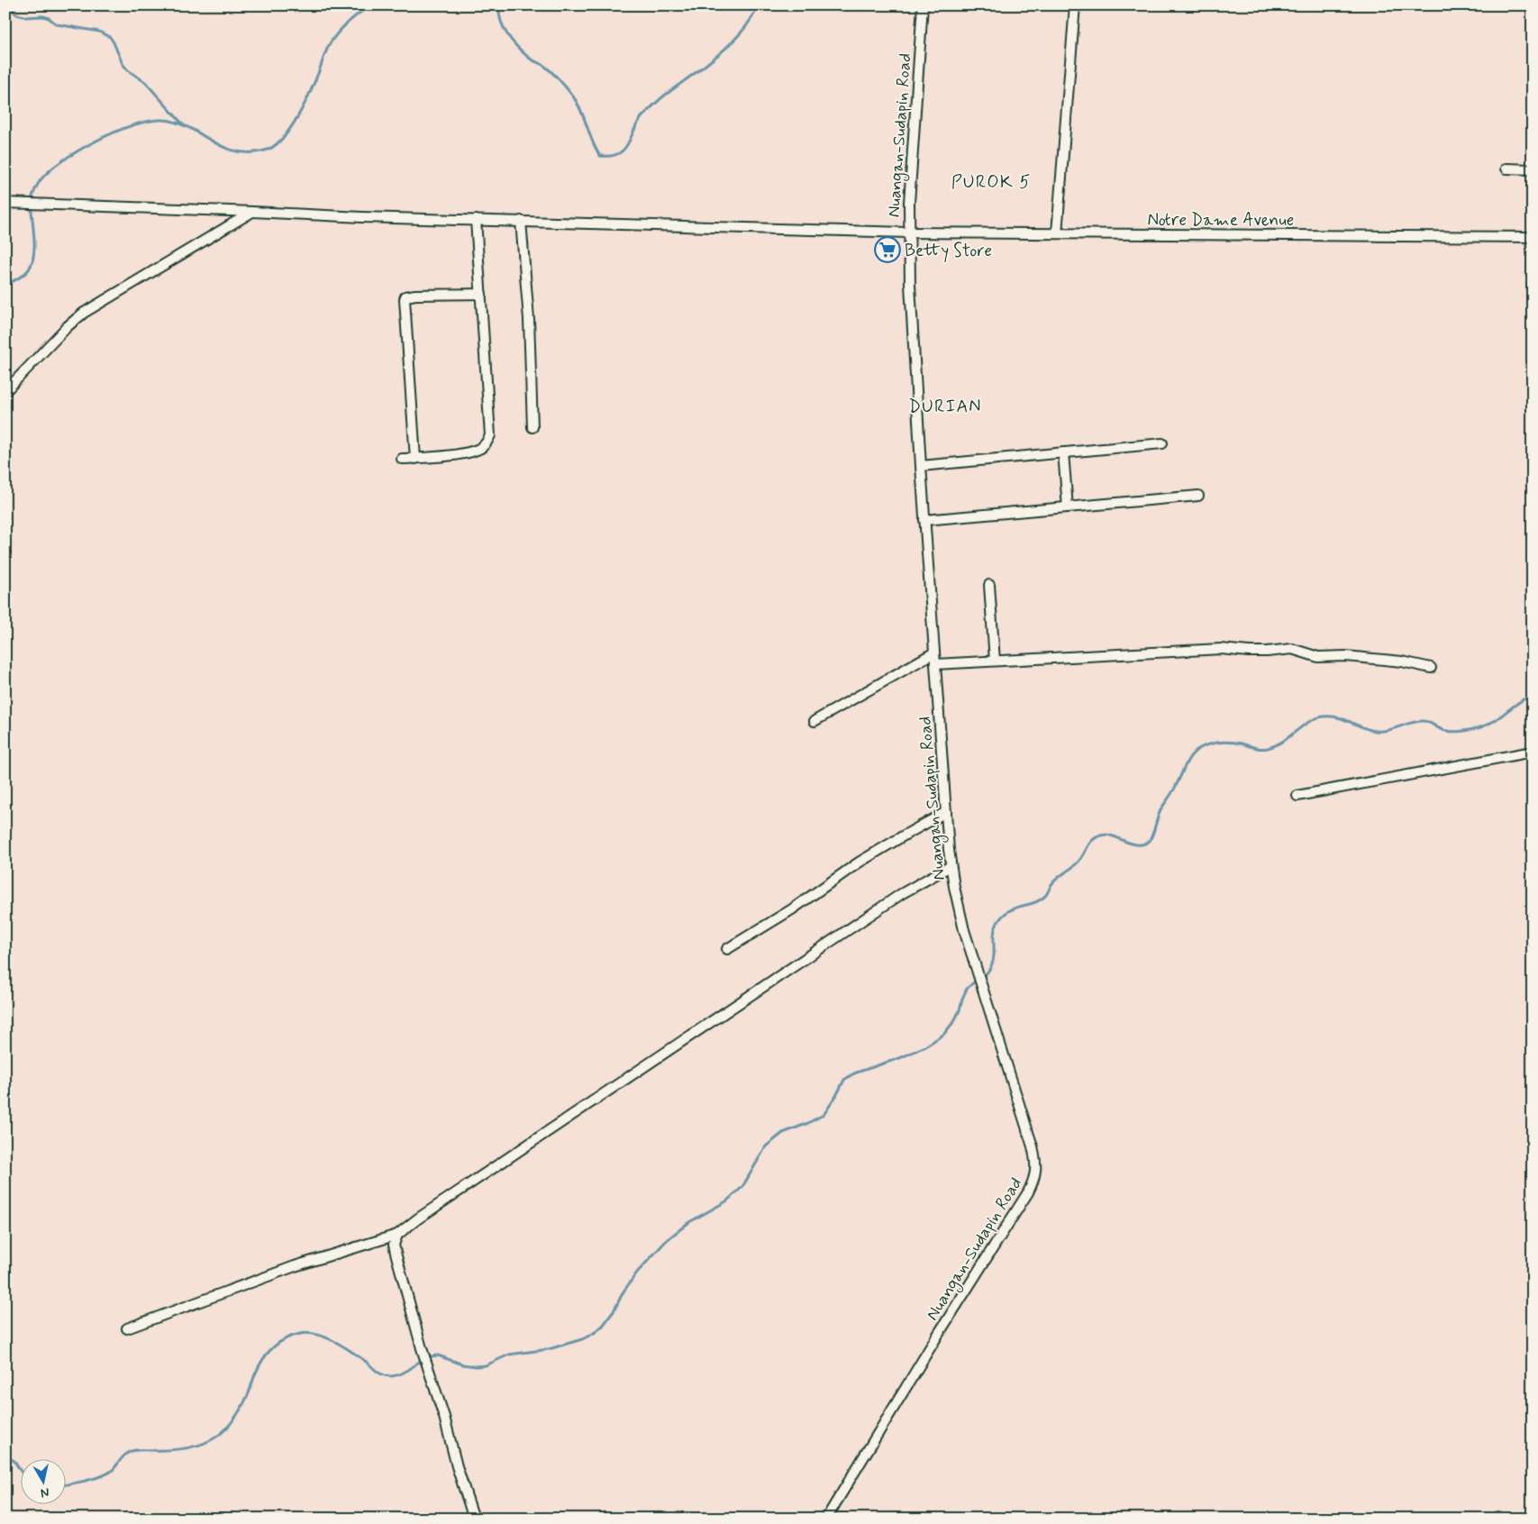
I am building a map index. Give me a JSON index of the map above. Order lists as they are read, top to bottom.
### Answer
{
  "streets": {
    "street": ["Nuangan-Sudapin Road", "Notre Dame Avenue"]
  },
  "crossings": [
    ["Nuangan-Sudapin Road", "Notre Dame Avenue"]
  ],
  "districts": ["PUROK 5", "DURIAN"],
  "places": {
    "supermarket": ["Betty Store"]
  },
  "north": "bottom"
}
